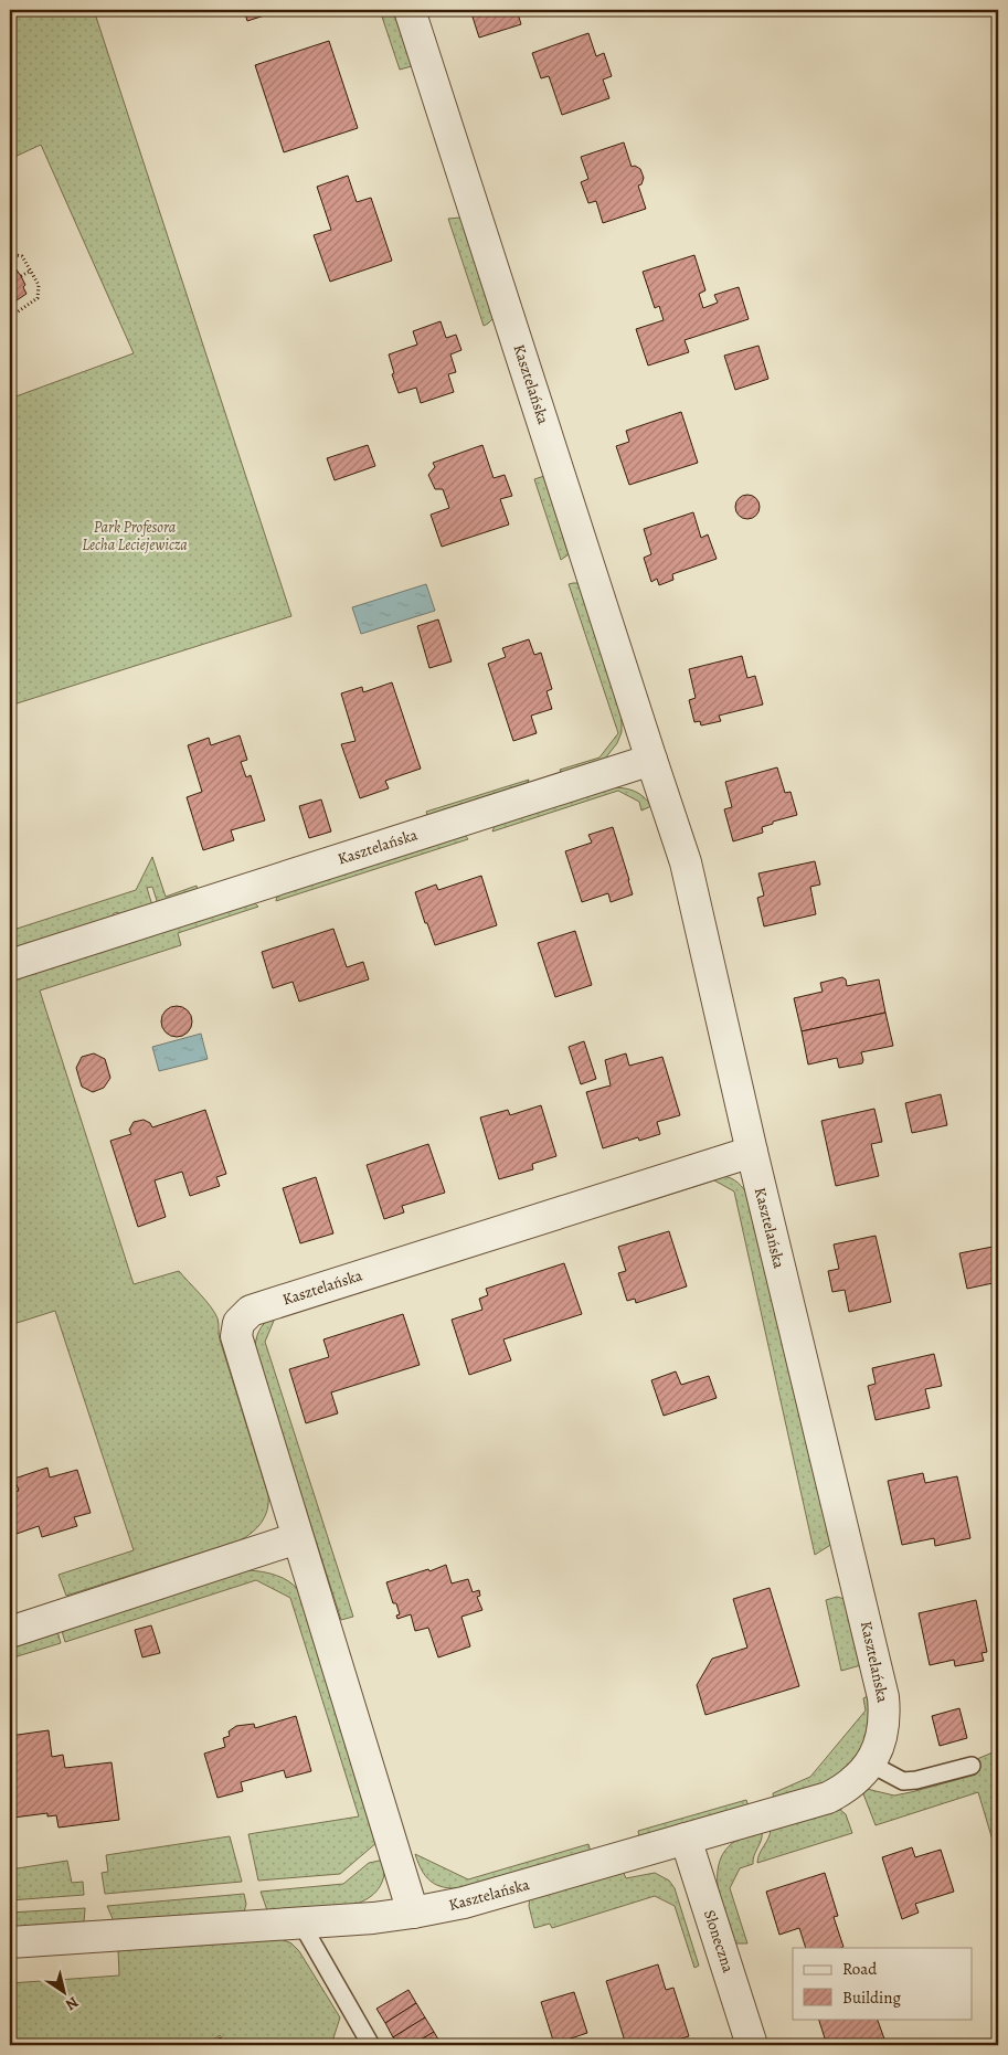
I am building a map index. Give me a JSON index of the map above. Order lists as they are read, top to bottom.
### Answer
{
  "streets": {
    "street": ["Kasztelańska", "Słoneczna"]
  },
  "crossings": [
    ["Kasztelańska", "Słoneczna"]
  ],
  "parks": ["Park Profesora Lecha Leciejewicza"],
  "legend": ["Road", "Building"],
  "north": "bottom right"
}
